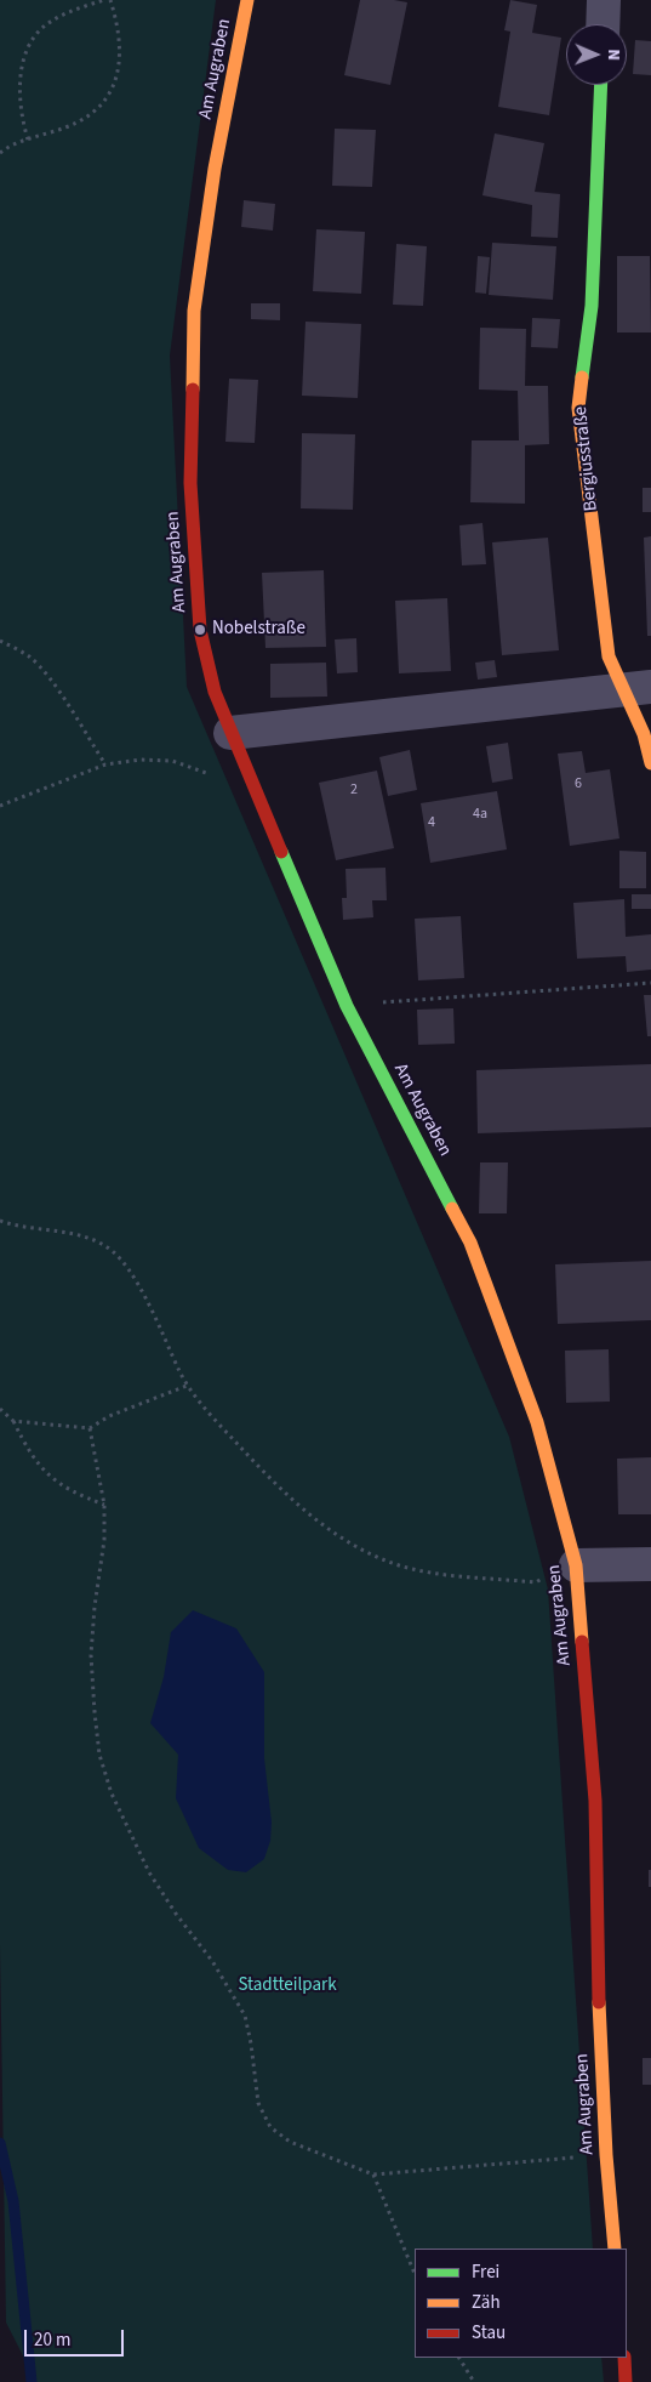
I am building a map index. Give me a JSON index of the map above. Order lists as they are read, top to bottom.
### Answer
{
  "streets": {
    "street": ["Am Augraben", "Bergiusstraße"]
  },
  "parks": ["Stadtteilpark"],
  "places": ["Nobelstraße"],
  "house_numbers": [
    "6",
    "2",
    "4a",
    "4"
  ],
  "legend": ["Frei", "Zäh", "Stau"],
  "scale_bar": "20 m",
  "north": "right"
}
